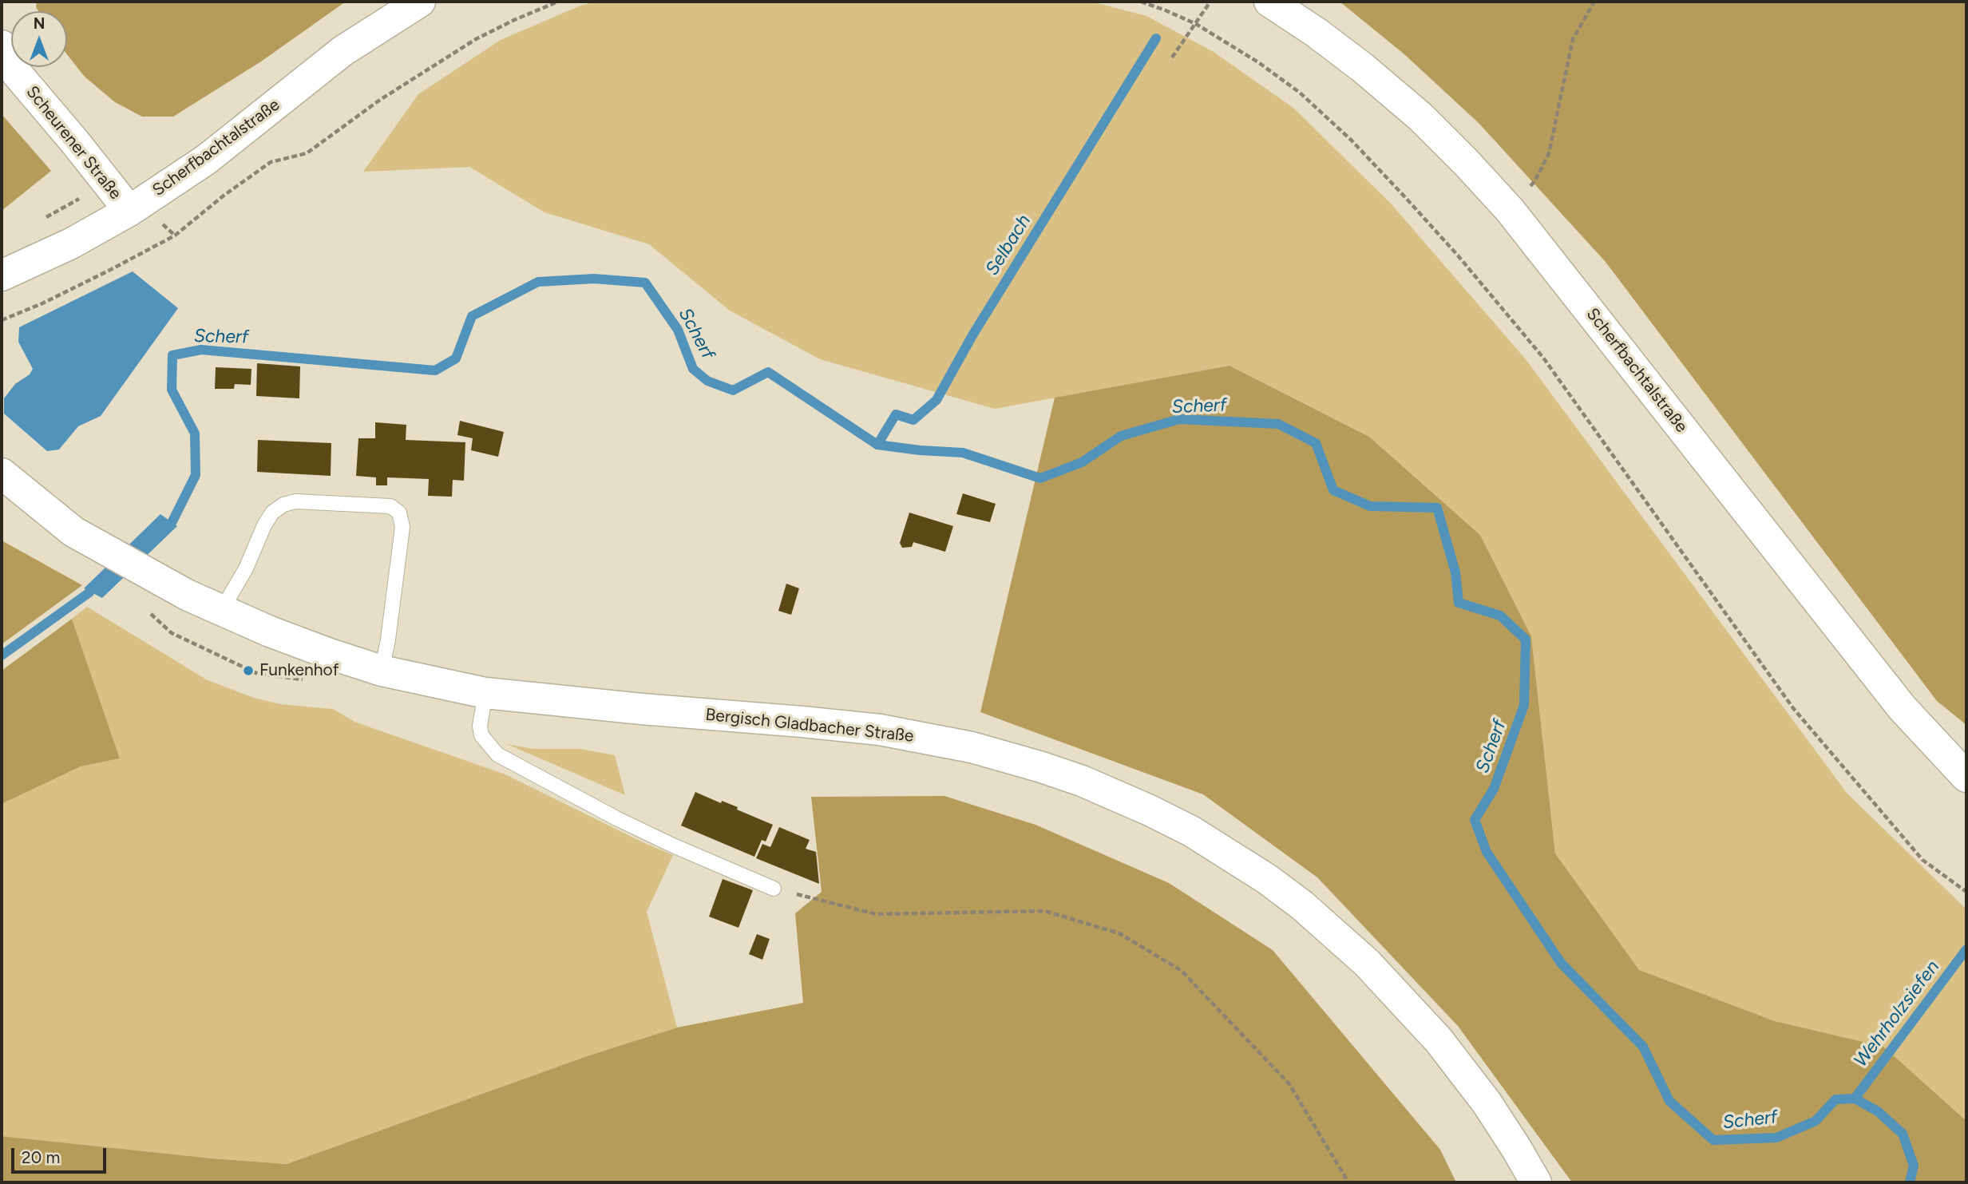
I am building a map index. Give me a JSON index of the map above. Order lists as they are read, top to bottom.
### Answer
{
  "streets": {
    "main road": ["Scheurener Straße", "Scherfbachtalstraße", "Bergisch Gladbacher Straße"]
  },
  "crossings": [
    ["Scheurener Straße", "Scherfbachtalstraße"]
  ],
  "water": ["Selbach", "Scherf", "Wehrholzsiefen"],
  "places": ["Funkenhof"],
  "scale_bar": "20 m",
  "north": "top"
}
